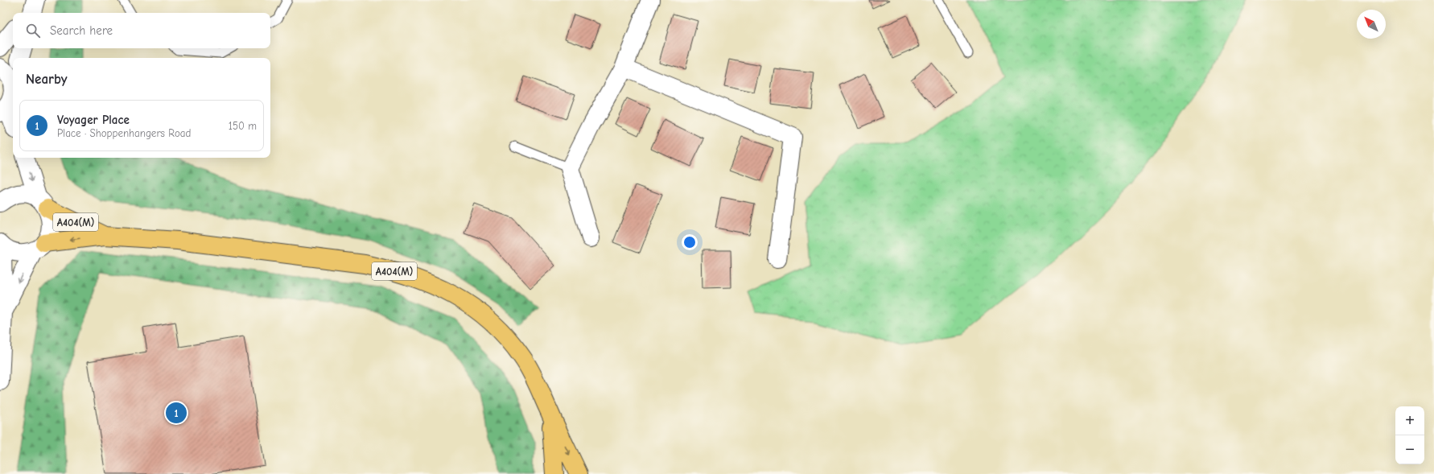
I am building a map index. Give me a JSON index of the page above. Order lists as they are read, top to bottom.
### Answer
{
  "streets": {
    "highway": ["A404(M)"]
  },
  "north": "top left",
  "page": {
    "search": "Search here",
    "heading": "Nearby",
    "list": [
      {
        "mark": "1",
        "name": "Voyager Place",
        "note": "Place · Shoppenhangers Road",
        "value": "150 m"
      }
    ],
    "pins": "1",
    "map_buttons": ["+", "−"]
  }
}
